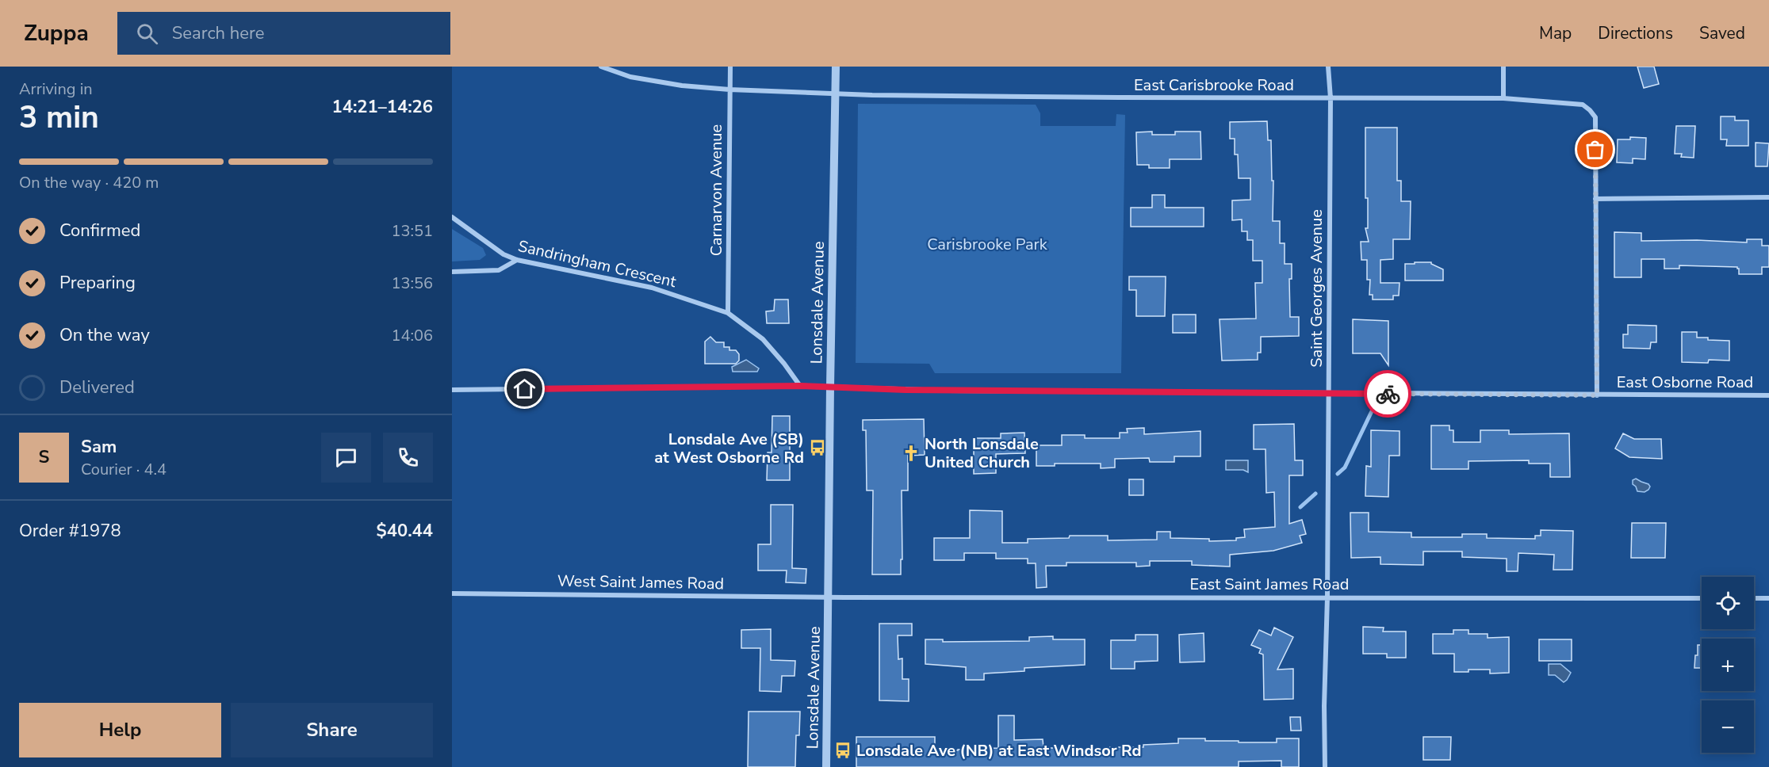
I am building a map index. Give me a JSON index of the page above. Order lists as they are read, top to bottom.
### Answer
{
  "streets": {
    "street": [
      "East Carisbrooke Road",
      "Carnarvon Avenue",
      "Sandringham Crescent",
      "Saint Georges Avenue",
      "Lonsdale Avenue",
      "East Osborne Road",
      "West Saint James Road",
      "East Saint James Road"
    ]
  },
  "crossings": [
    ["East Carisbrooke Road", "Carnarvon Avenue"],
    ["East Carisbrooke Road", "Saint Georges Avenue"],
    ["East Carisbrooke Road", "Lonsdale Avenue"],
    ["Carnarvon Avenue", "Sandringham Crescent"],
    ["Sandringham Crescent", "East Osborne Road"],
    ["Saint Georges Avenue", "East Osborne Road"],
    ["Saint Georges Avenue", "East Saint James Road"],
    ["Lonsdale Avenue", "East Osborne Road"],
    ["Lonsdale Avenue", "West Saint James Road"],
    ["Lonsdale Avenue", "East Saint James Road"],
    ["West Saint James Road", "East Saint James Road"]
  ],
  "parks": ["Carisbrooke Park"],
  "places": {
    "bus stop": ["Lonsdale Ave (SB) at West Osborne Rd", "Lonsdale Ave (NB) at East Windsor Rd"],
    "church": ["North Lonsdale United Church"]
  },
  "page": {
    "header": "Zuppa",
    "search": "Search here",
    "nav": ["Map", "Directions", "Saved"],
    "heading": ["3 min", "Arriving in", "14:21–14:26"],
    "panel": [
      "Sam",
      "Courier · 4.4",
      "Order #1978",
      "$40.44"
    ],
    "bar": "On the way · 420 m",
    "list": [
      ["Confirmed", "13:51"],
      ["Preparing", "13:56"],
      ["On the way", "14:06"],
      "Delivered"
    ],
    "round": "S",
    "map_buttons": ["+", "−"],
    "buttons": ["Help", "Share"]
  }
}
